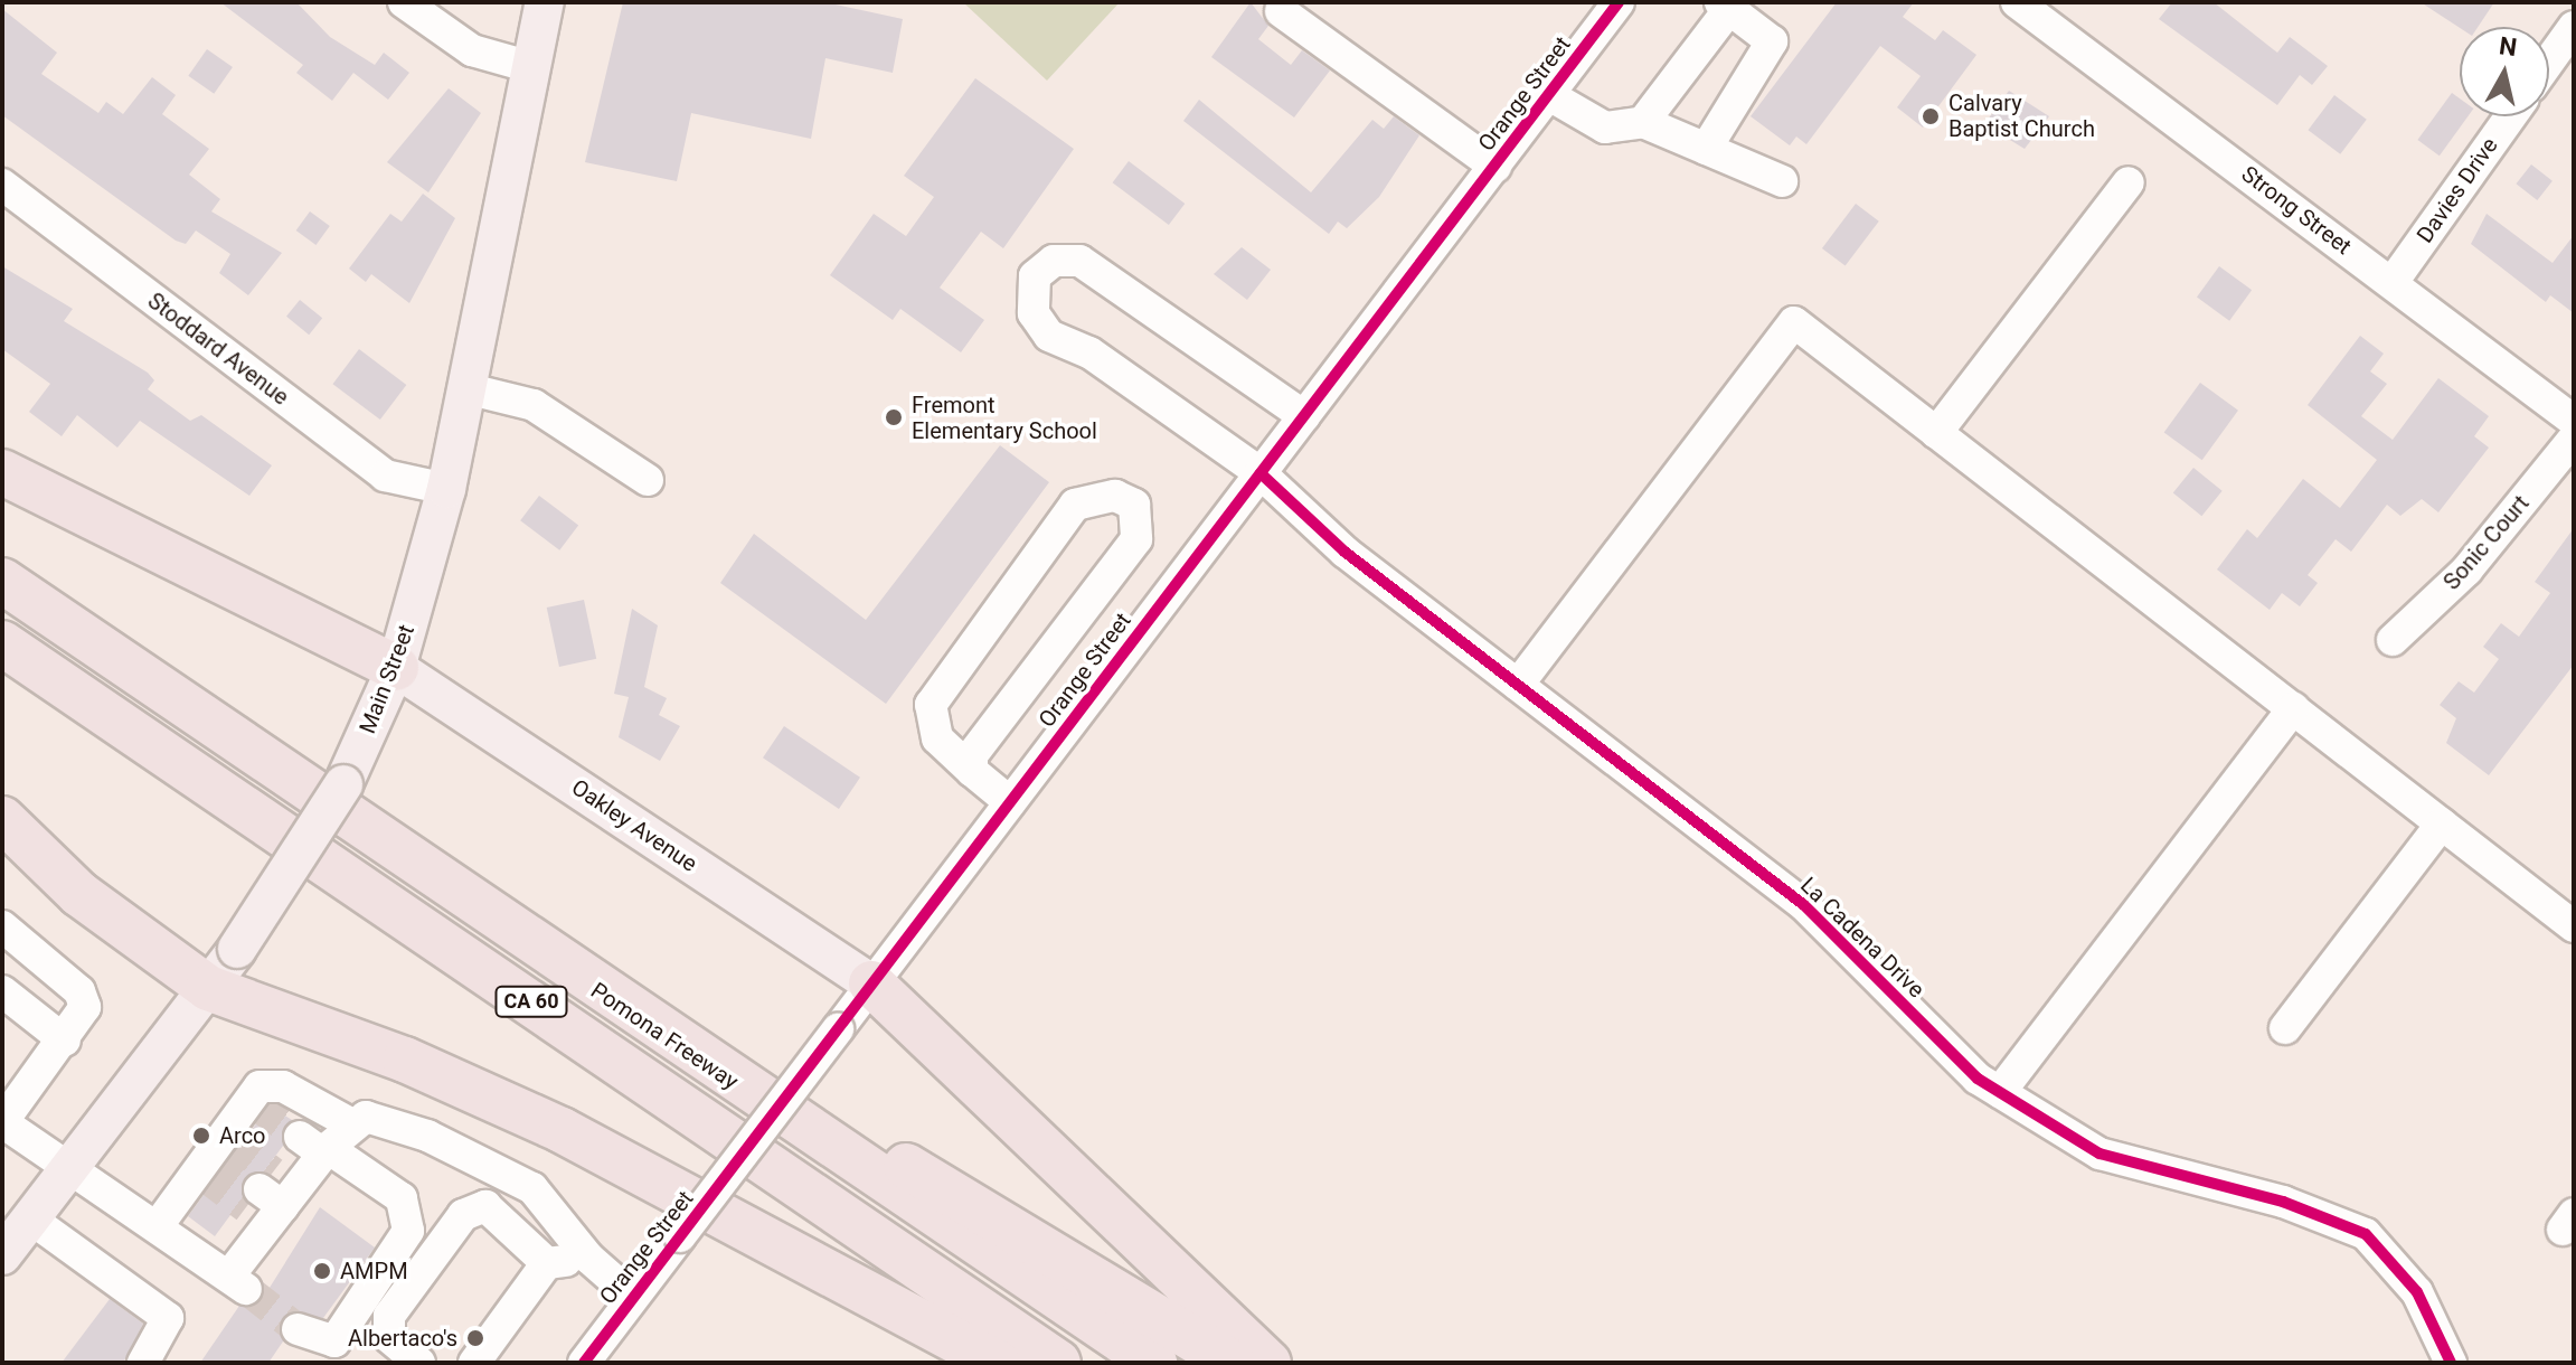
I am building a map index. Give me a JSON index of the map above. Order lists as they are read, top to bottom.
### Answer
{
  "streets": {
    "highway": ["CA 60", "Pomona Freeway"],
    "main road": ["Main Street", "Oakley Avenue"],
    "street": [
      "Orange Street",
      "Davies Drive",
      "Strong Street",
      "Stoddard Avenue",
      "Sonic Court",
      "La Cadena Drive"
    ]
  },
  "crossings": [
    ["Orange Street", "Oakley Avenue"],
    ["Orange Street", "La Cadena Drive"],
    ["Davies Drive", "Strong Street"],
    ["Stoddard Avenue", "Main Street"],
    ["Main Street", "Oakley Avenue"]
  ],
  "places": [
    "Calvary Baptist Church",
    "Fremont Elementary School",
    "Arco",
    "AMPM",
    "Albertaco's"
  ],
  "north": "top"
}
